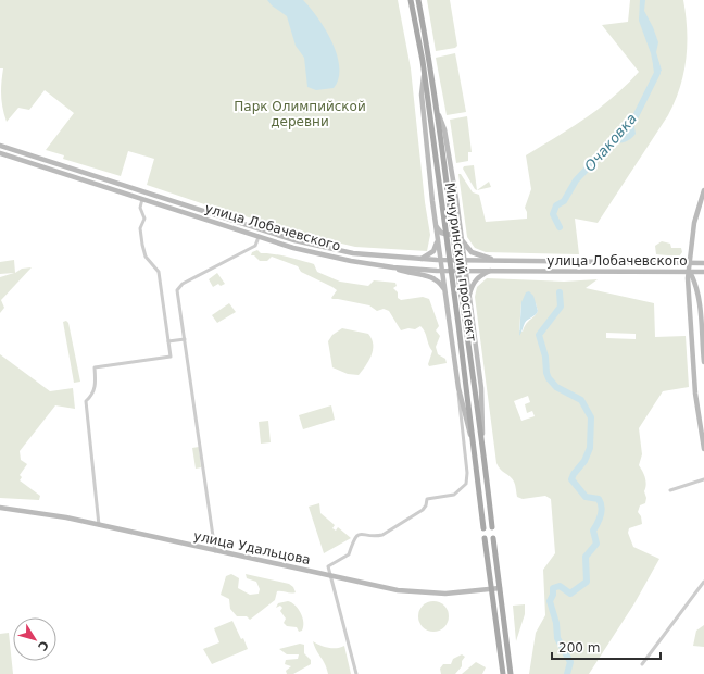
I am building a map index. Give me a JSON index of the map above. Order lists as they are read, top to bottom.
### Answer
{
  "streets": {
    "main road": ["улица Лобачевского", "Мичуринский проспект", "улица Удальцова"]
  },
  "water": ["Очаковка"],
  "parks": ["Парк Олимпийской деревни"],
  "scale_bar": "200 m",
  "north": "bottom right"
}
